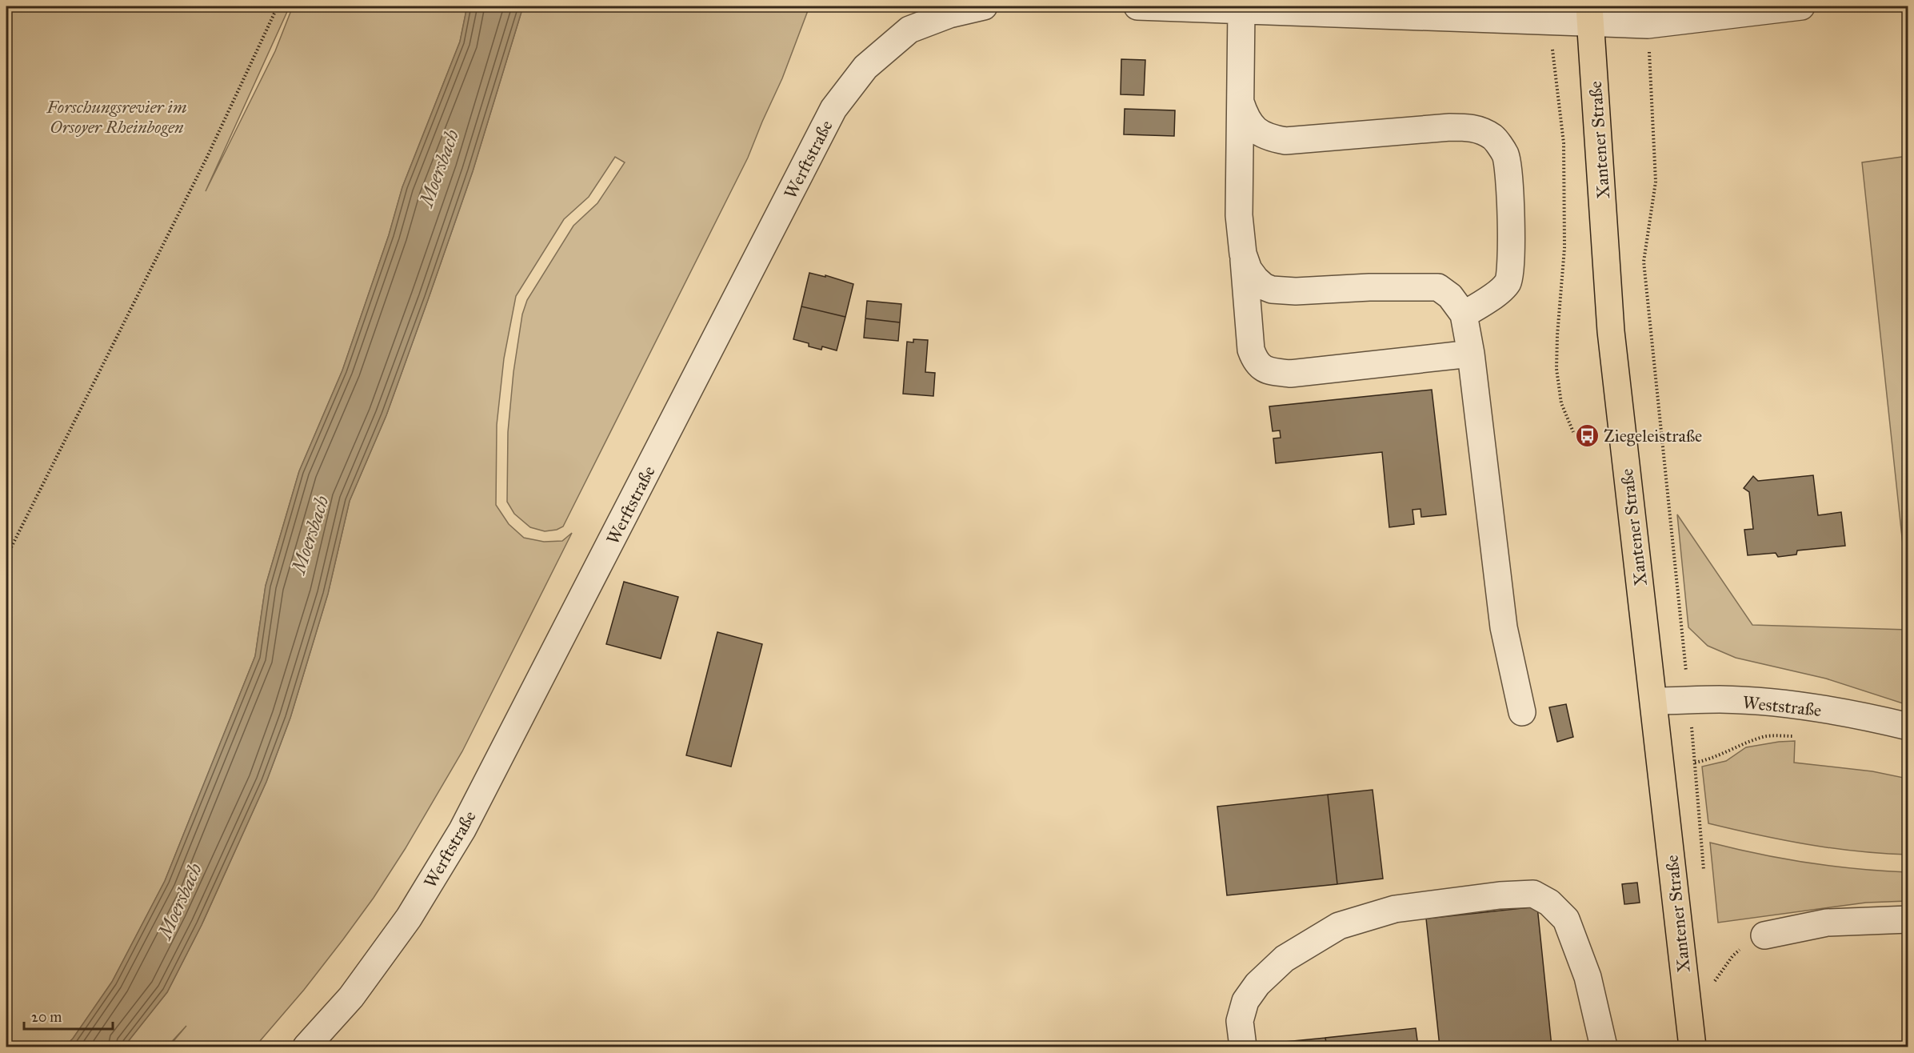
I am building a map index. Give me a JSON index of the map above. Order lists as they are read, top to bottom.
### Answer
{
  "streets": {
    "main road": ["Xantener Straße"],
    "street": ["Werftstraße", "Weststraße"]
  },
  "crossings": [
    ["Xantener Straße", "Weststraße"]
  ],
  "water": ["Moersbach"],
  "parks": ["Forschungsrevier im Orsoyer Rheinbogen"],
  "places": {
    "bus stop": ["Ziegeleistraße"]
  },
  "scale_bar": "20 m"
}
